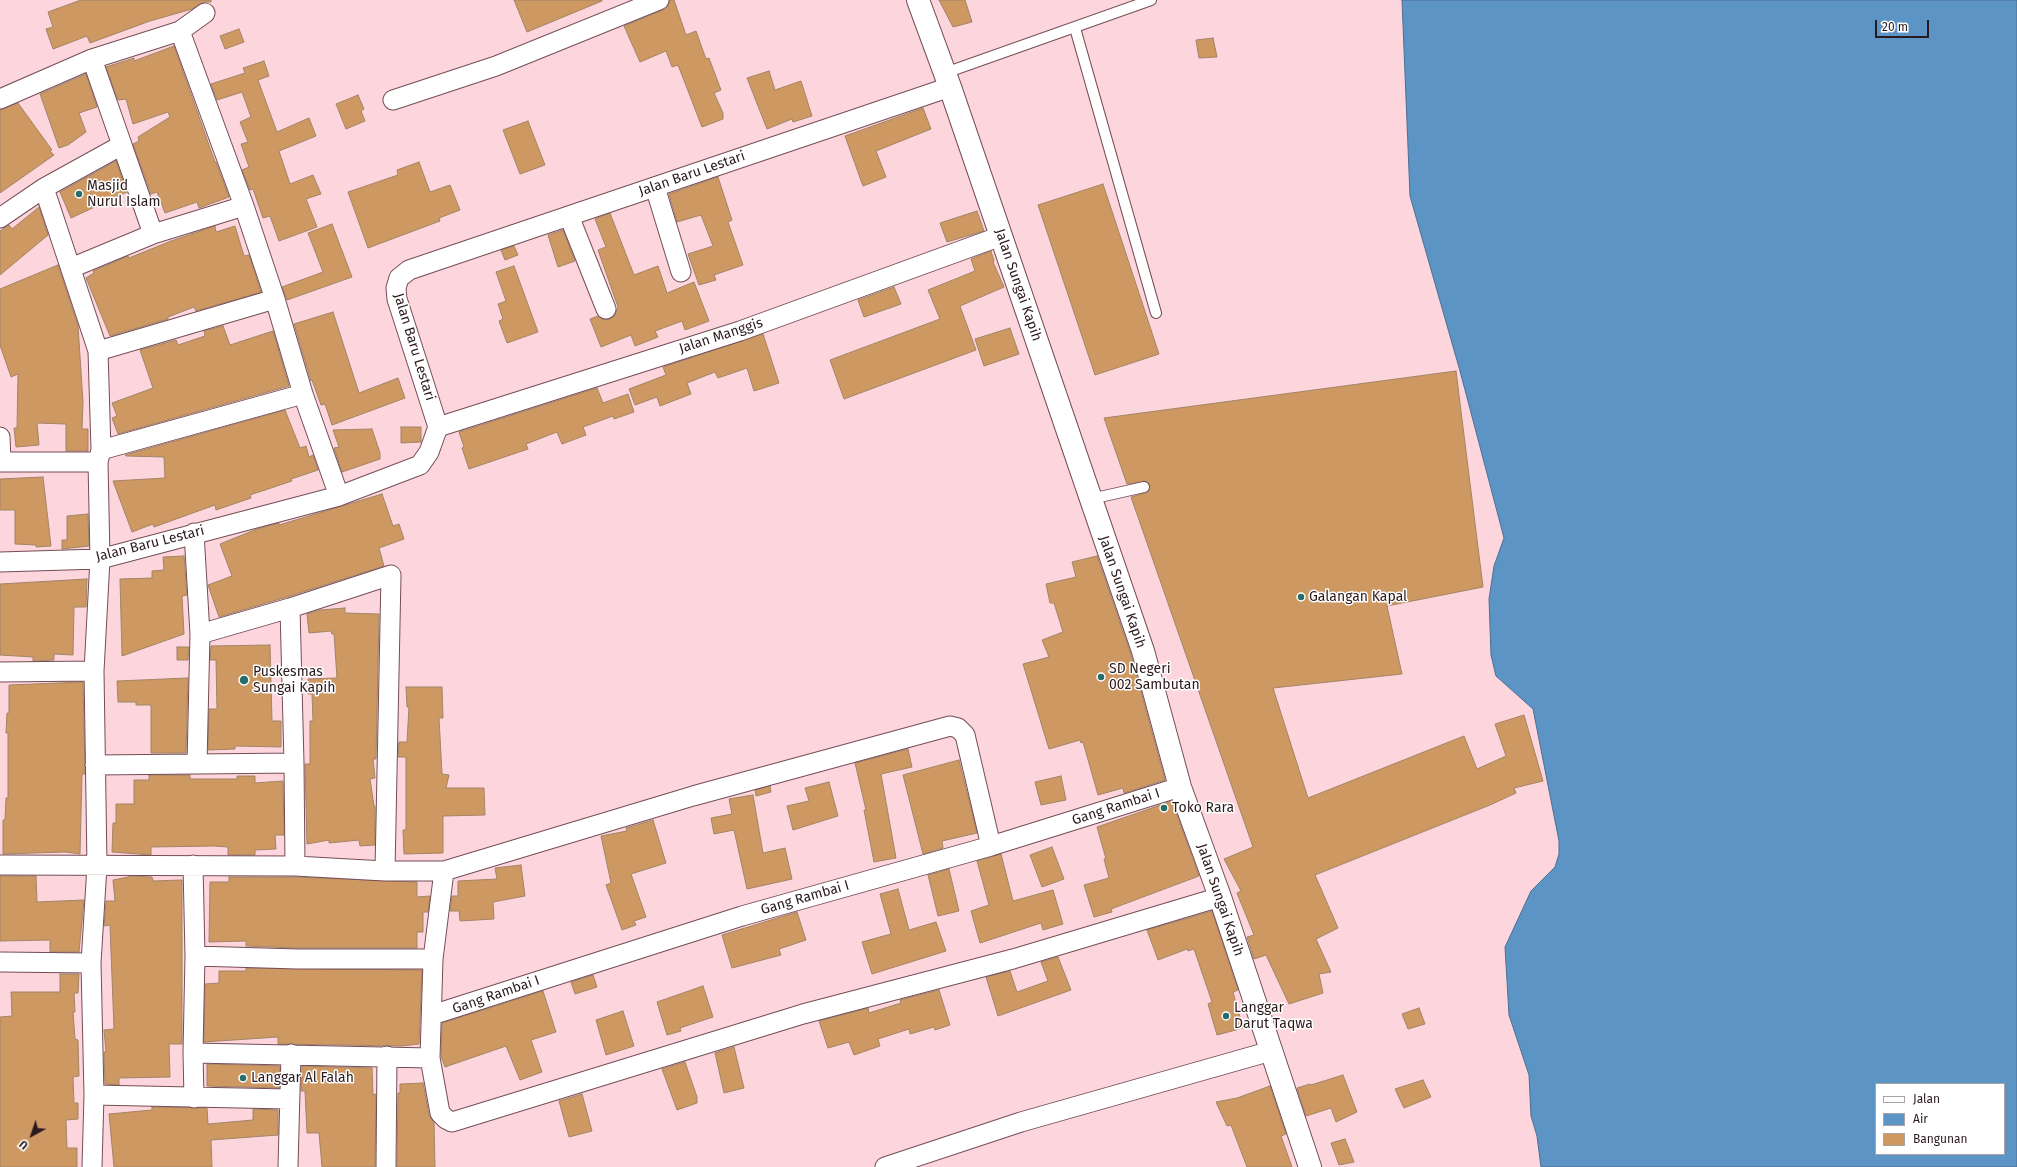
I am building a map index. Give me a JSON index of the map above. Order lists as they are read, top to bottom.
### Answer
{
  "streets": {
    "street": [
      "Jalan Baru Lestari",
      "Jalan Sungai Kapih",
      "Jalan Manggis",
      "Gang Rambai I"
    ]
  },
  "crossings": [
    ["Jalan Baru Lestari", "Jalan Sungai Kapih"],
    ["Jalan Baru Lestari", "Jalan Manggis"],
    ["Jalan Sungai Kapih", "Jalan Manggis"],
    ["Jalan Sungai Kapih", "Gang Rambai I"]
  ],
  "places": [
    "Masjid Nurul Islam",
    "Galangan Kapal",
    "SD Negeri 002 Sambutan",
    "Puskesmas Sungai Kapih",
    "Toko Rara",
    "Langgar Darut Taqwa",
    "Langgar Al Falah"
  ],
  "legend": ["Jalan", "Air", "Bangunan"],
  "scale_bar": "20 m",
  "north": "bottom left"
}
